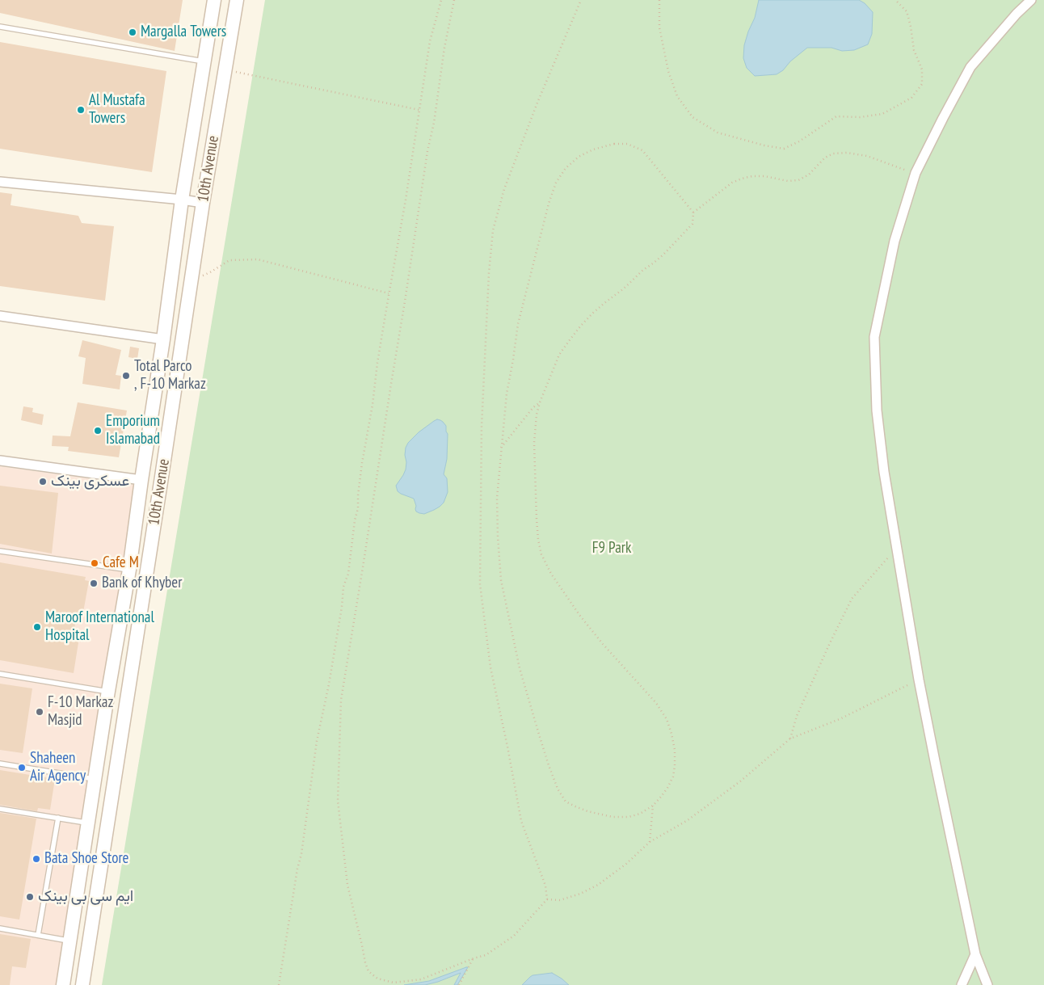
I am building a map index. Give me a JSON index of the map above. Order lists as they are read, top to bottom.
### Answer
{
  "streets": {
    "main road": ["10th Avenue"]
  },
  "parks": ["F9 Park"],
  "places": [
    "Margalla Towers",
    "Al Mustafa Towers",
    "Total Parco , F-10 Markaz",
    "Emporium Islamabad",
    "عسکری بینک",
    "Cafe M",
    "Bank of Khyber",
    "Maroof International Hospital",
    "F-10 Markaz Masjid",
    "Shaheen Air Agency",
    "Bata Shoe Store",
    "ایم سی بی بینک"
  ]
}
